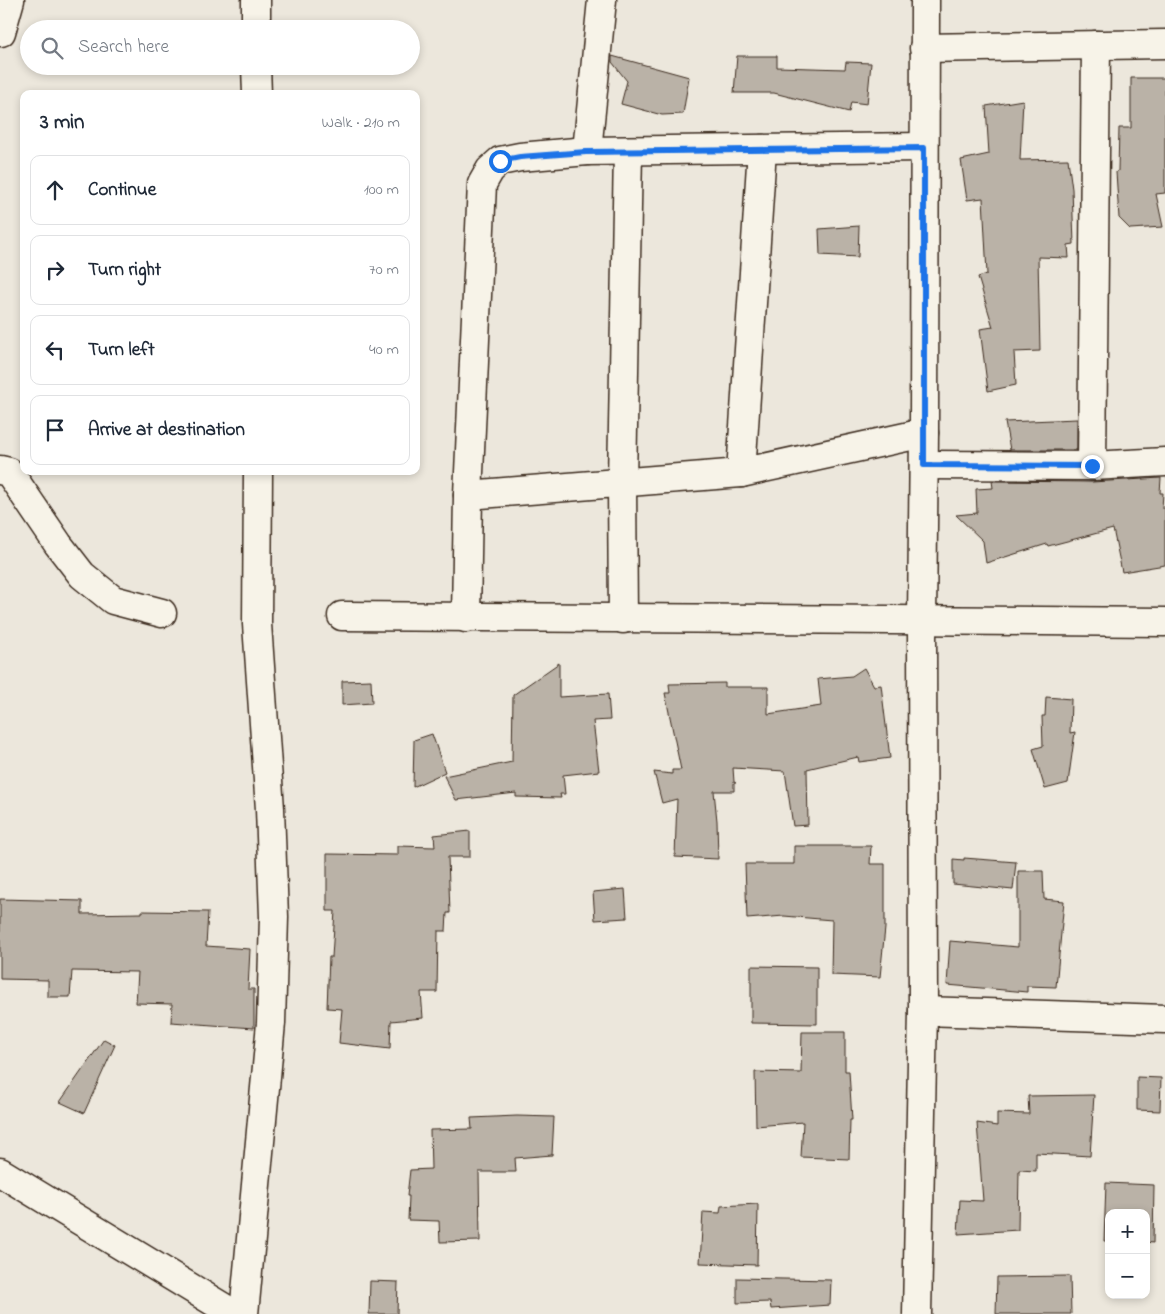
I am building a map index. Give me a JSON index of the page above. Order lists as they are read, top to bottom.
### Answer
{
  "page": {
    "search": "Search here",
    "heading": ["3 min", "Walk · 210 m"],
    "list": [
      ["Continue", "100 m"],
      ["Turn right", "70 m"],
      ["Turn left", "40 m"],
      "Arrive at destination"
    ],
    "map_buttons": ["+", "−"]
  }
}
